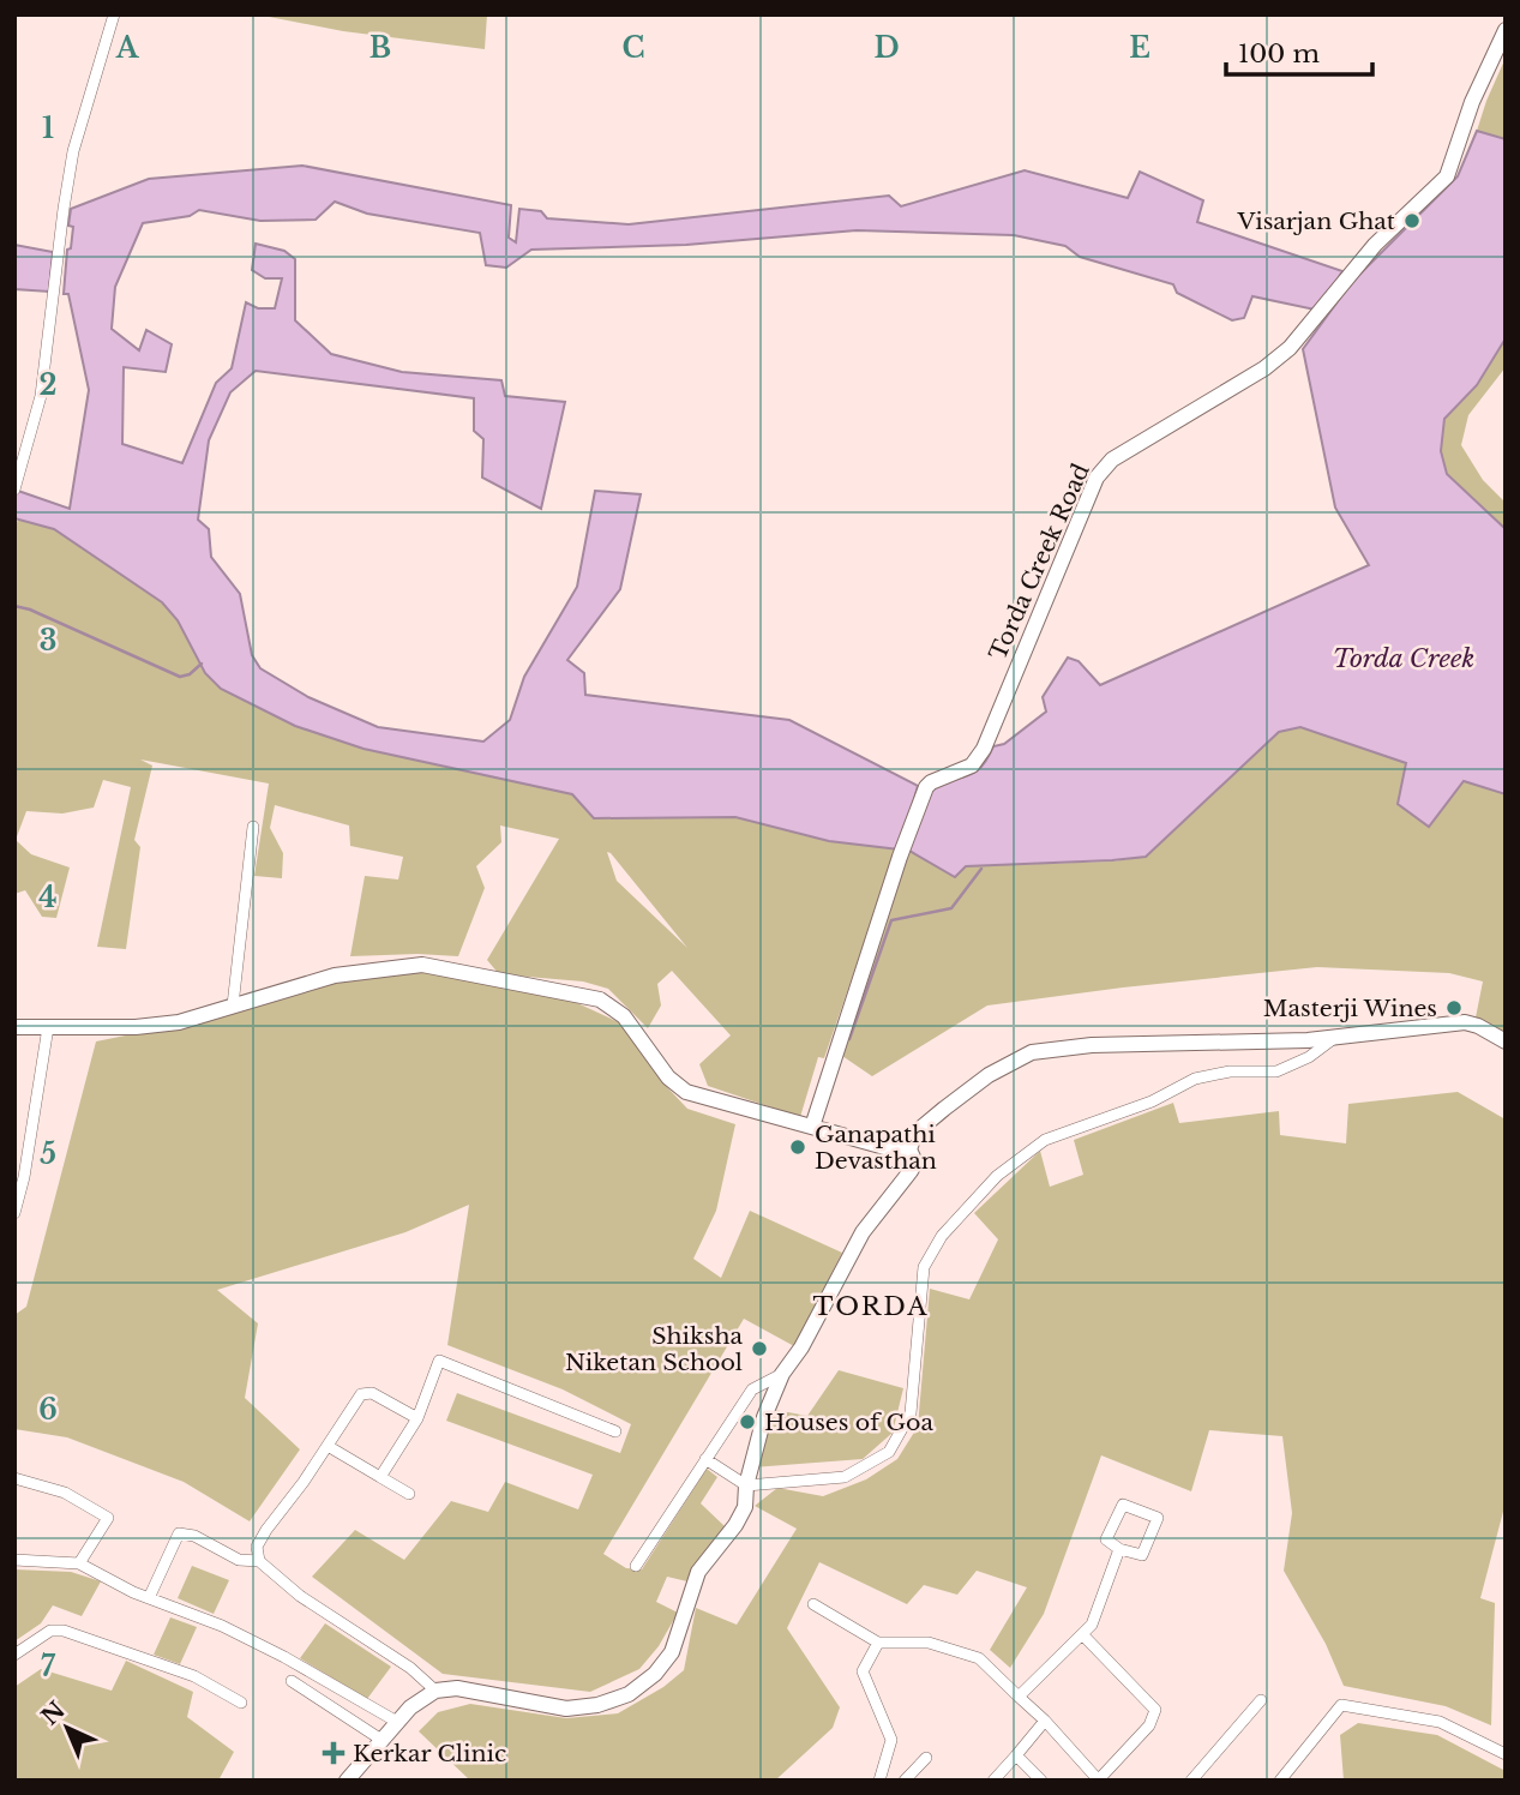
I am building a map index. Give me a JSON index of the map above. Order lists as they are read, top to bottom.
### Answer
{
  "streets": {
    "street": ["Torda Creek Road"]
  },
  "districts": ["TORDA"],
  "water": ["Torda Creek"],
  "places": {
    "other": [
      "Visarjan Ghat",
      "Masterji Wines",
      "Ganapathi Devasthan",
      "Shiksha Niketan School",
      "Houses of Goa"
    ],
    "health": ["Kerkar Clinic"]
  },
  "scale_bar": "100 m",
  "north": "top left",
  "grid": {
    "columns": [
      "A",
      "B",
      "C",
      "D",
      "E"
    ],
    "rows": [
      "1",
      "2",
      "3",
      "4",
      "5",
      "6",
      "7"
    ]
  }
}
